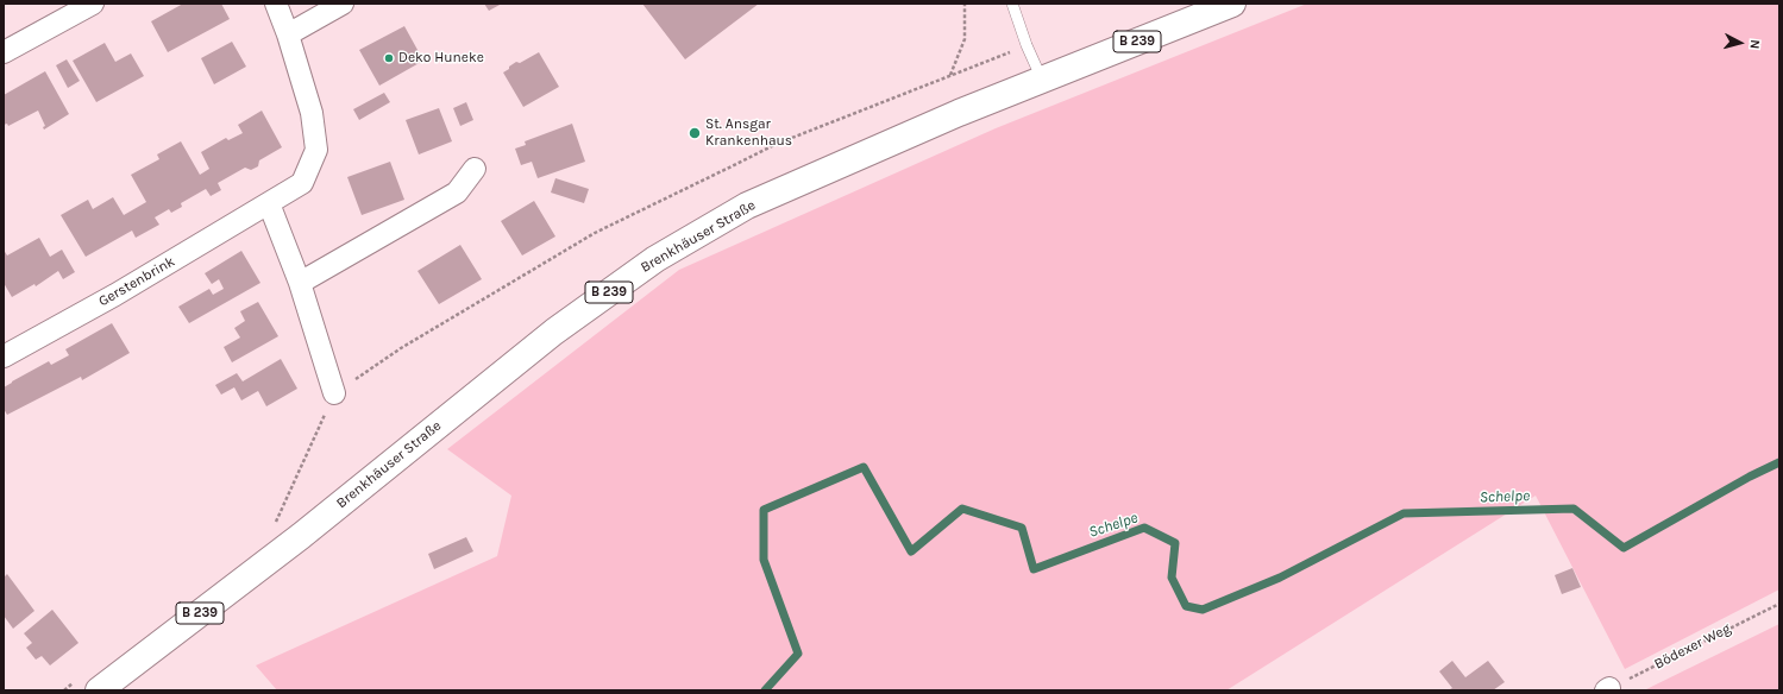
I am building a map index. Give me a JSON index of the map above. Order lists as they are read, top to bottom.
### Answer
{
  "streets": {
    "main road": ["B 239", "Brenkhäuser Straße"],
    "street": ["Gerstenbrink"],
    "path": ["Bödexer Weg"]
  },
  "water": ["Schelpe"],
  "places": ["Deko Huneke", "St. Ansgar Krankenhaus"],
  "north": "right"
}
